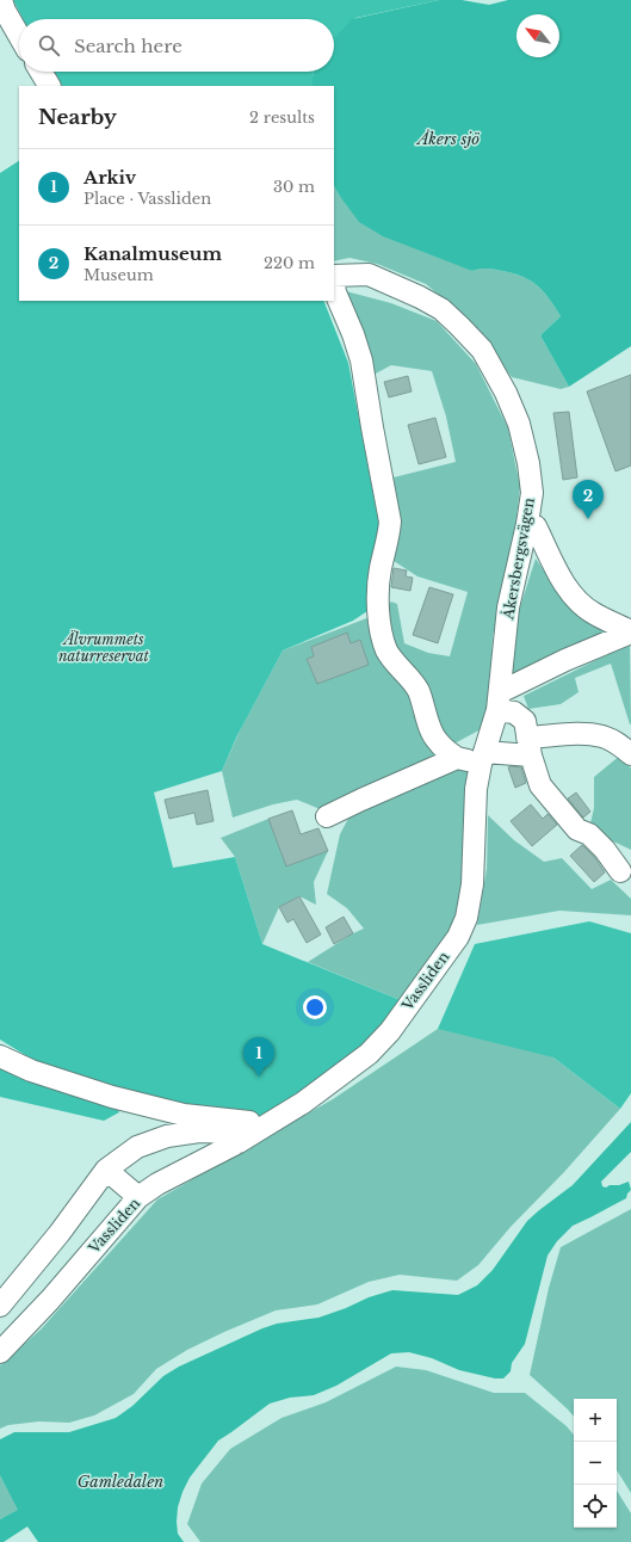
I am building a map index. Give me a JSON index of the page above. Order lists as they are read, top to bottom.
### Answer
{
  "streets": {
    "street": ["Åkersbergsvägen", "Vassliden"]
  },
  "crossings": [
    ["Åkersbergsvägen", "Vassliden"]
  ],
  "water": ["Åkers sjö", "Gamledalen"],
  "parks": ["Älvrummets naturreservat"],
  "north": "top left",
  "page": {
    "search": "Search here",
    "heading": ["Nearby", "2 results"],
    "list": [
      {
        "mark": "1",
        "name": "Arkiv",
        "note": "Place · Vassliden",
        "value": "30 m"
      },
      {
        "mark": "2",
        "name": "Kanalmuseum",
        "note": "Museum",
        "value": "220 m"
      }
    ],
    "pins": ["2", "1"],
    "map_buttons": ["+", "−"]
  }
}
